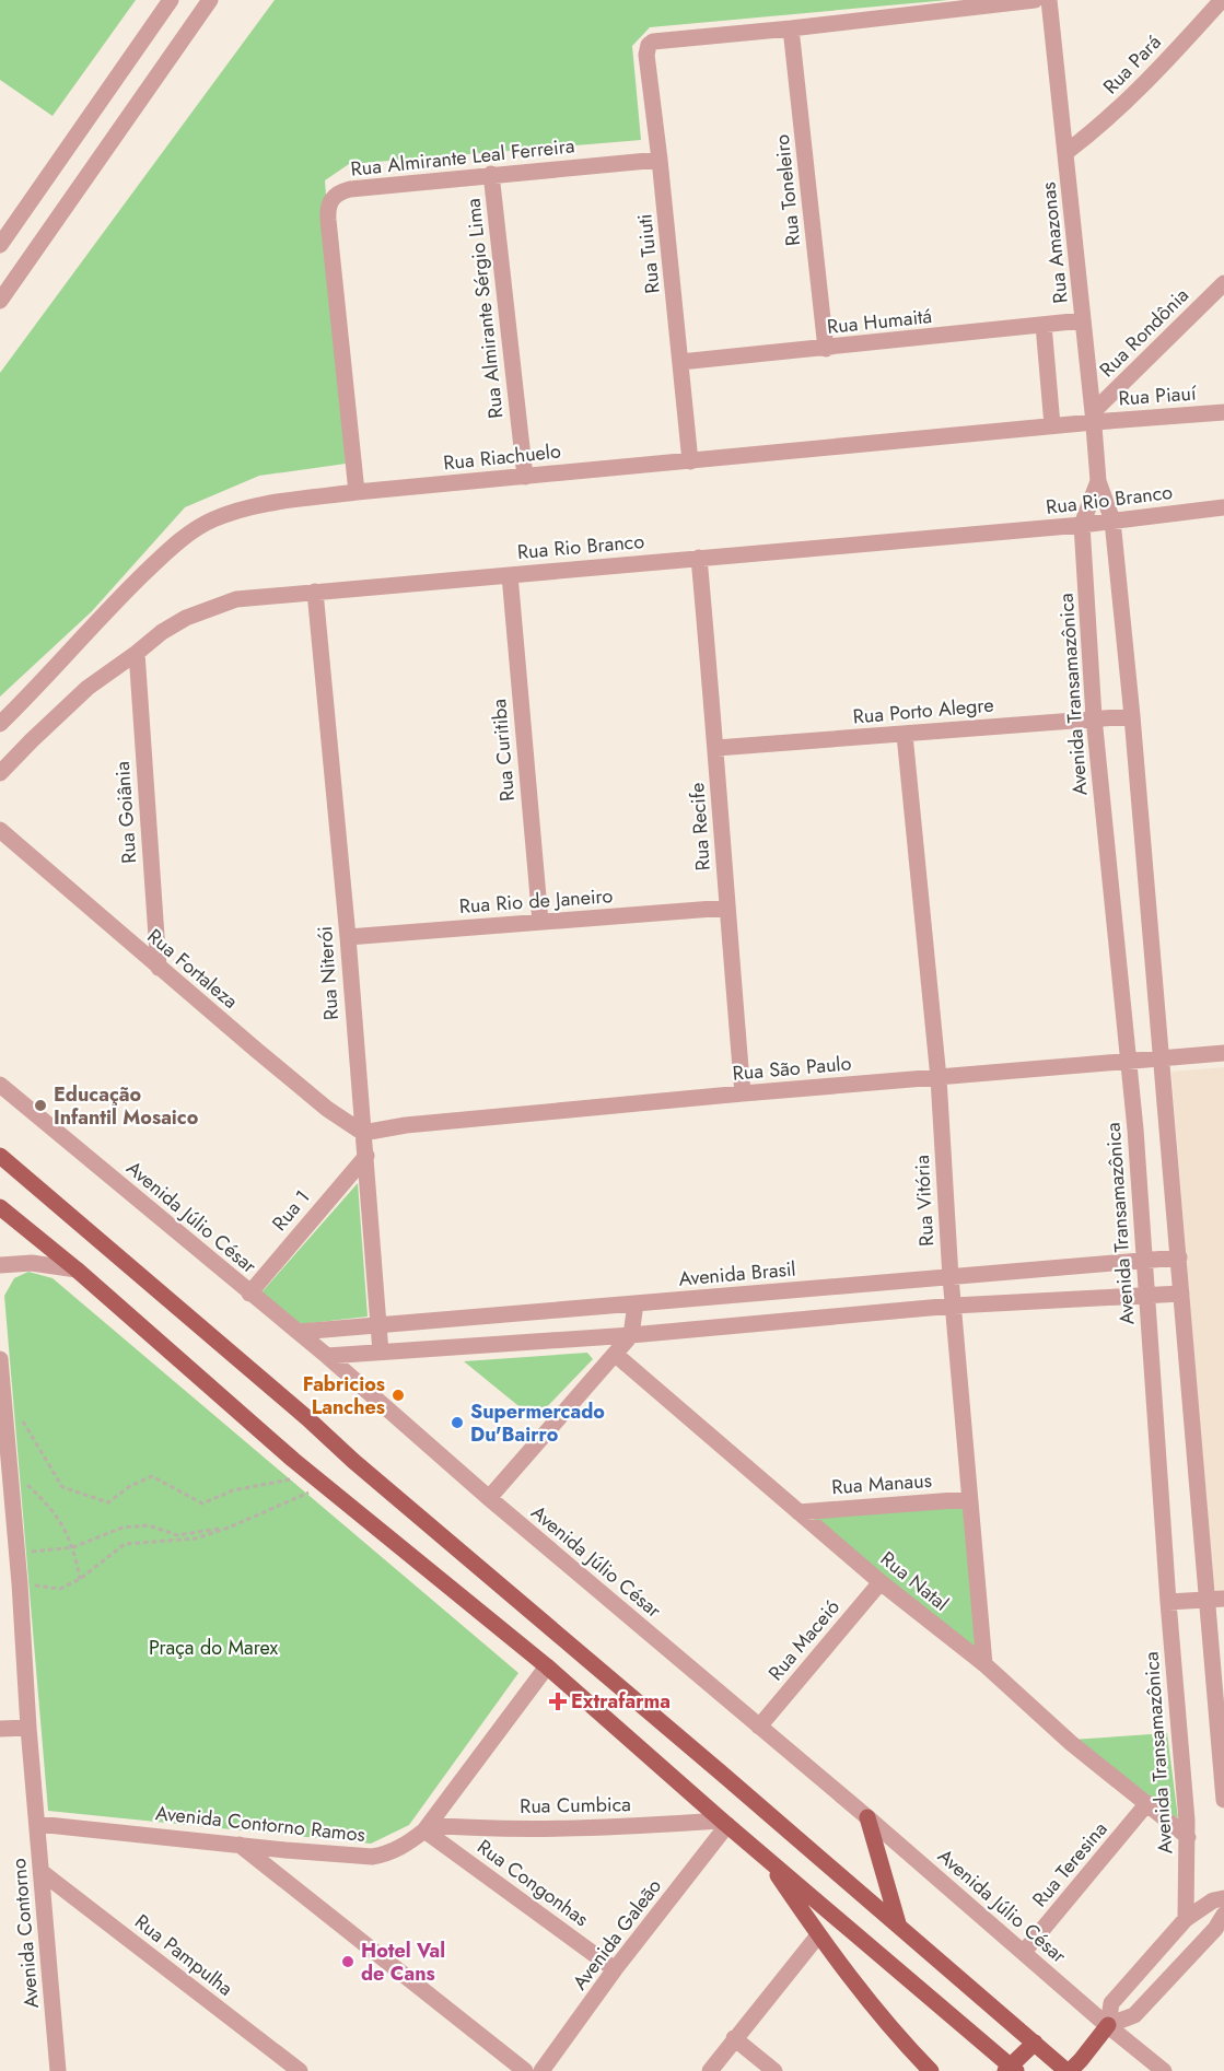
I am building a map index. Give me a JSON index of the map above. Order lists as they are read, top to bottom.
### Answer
{
  "streets": {
    "street": [
      "Rua Pará",
      "Rua Almirante Leal Ferreira",
      "Rua Toneleiro",
      "Rua Amazonas",
      "Rua Tuiuti",
      "Rua Almirante Sérgio Lima",
      "Rua Humaitá",
      "Rua Rondônia",
      "Rua Piauí",
      "Rua Riachuelo",
      "Rua Rio Branco",
      "Avenida Transamazônica",
      "Rua Porto Alegre",
      "Rua Curitiba",
      "Rua Goiânia",
      "Rua Recife",
      "Rua Rio de Janeiro",
      "Rua Fortaleza",
      "Rua Niterói",
      "Rua São Paulo",
      "Rua Vitória",
      "Rua 1",
      "Avenida Júlio César",
      "Avenida Brasil",
      "Rua Manaus",
      "Rua Natal",
      "Rua Maceió",
      "Rua Cumbica",
      "Avenida Contorno Ramos",
      "Rua Teresina",
      "Rua Congonhas",
      "Avenida Contorno",
      "Avenida Galeão",
      "Rua Pampulha"
    ]
  },
  "crossings": [
    ["Rua Pará", "Rua Amazonas"],
    ["Rua Almirante Leal Ferreira", "Rua Tuiuti"],
    ["Rua Almirante Leal Ferreira", "Rua Almirante Sérgio Lima"],
    ["Rua Almirante Leal Ferreira", "Rua Riachuelo"],
    ["Rua Toneleiro", "Rua Tuiuti"],
    ["Rua Toneleiro", "Rua Humaitá"],
    ["Rua Amazonas", "Rua Humaitá"],
    ["Rua Amazonas", "Rua Rondônia"],
    ["Rua Amazonas", "Rua Piauí"],
    ["Rua Amazonas", "Rua Riachuelo"],
    ["Rua Amazonas", "Rua Rio Branco"],
    ["Rua Amazonas", "Avenida Transamazônica"],
    ["Rua Tuiuti", "Rua Humaitá"],
    ["Rua Tuiuti", "Rua Riachuelo"],
    ["Rua Almirante Sérgio Lima", "Rua Riachuelo"],
    ["Rua Rondônia", "Rua Piauí"],
    ["Rua Rondônia", "Rua Riachuelo"],
    ["Rua Piauí", "Rua Riachuelo"],
    ["Rua Rio Branco", "Avenida Transamazônica"],
    ["Rua Rio Branco", "Rua Curitiba"],
    ["Rua Rio Branco", "Rua Goiânia"],
    ["Rua Rio Branco", "Rua Recife"],
    ["Rua Rio Branco", "Rua Niterói"],
    ["Avenida Transamazônica", "Rua Porto Alegre"],
    ["Avenida Transamazônica", "Rua São Paulo"],
    ["Avenida Transamazônica", "Avenida Brasil"],
    ["Avenida Transamazônica", "Rua Natal"],
    ["Rua Porto Alegre", "Rua Recife"],
    ["Rua Porto Alegre", "Rua Vitória"],
    ["Rua Curitiba", "Rua Rio de Janeiro"],
    ["Rua Goiânia", "Rua Fortaleza"],
    ["Rua Recife", "Rua Rio de Janeiro"],
    ["Rua Recife", "Rua São Paulo"],
    ["Rua Rio de Janeiro", "Rua Niterói"],
    ["Rua Fortaleza", "Rua Niterói"],
    ["Rua Fortaleza", "Rua São Paulo"],
    ["Rua Niterói", "Rua São Paulo"],
    ["Rua Niterói", "Rua 1"],
    ["Rua Niterói", "Avenida Brasil"],
    ["Rua São Paulo", "Rua Vitória"],
    ["Rua Vitória", "Avenida Brasil"],
    ["Rua Vitória", "Rua Manaus"],
    ["Rua Vitória", "Rua Natal"],
    ["Rua 1", "Avenida Júlio César"],
    ["Avenida Júlio César", "Avenida Brasil"],
    ["Avenida Júlio César", "Rua Maceió"],
    ["Avenida Júlio César", "Rua Teresina"],
    ["Rua Manaus", "Rua Natal"],
    ["Rua Natal", "Rua Maceió"],
    ["Rua Natal", "Rua Teresina"],
    ["Rua Cumbica", "Avenida Contorno Ramos"],
    ["Rua Cumbica", "Rua Congonhas"],
    ["Rua Cumbica", "Avenida Galeão"],
    ["Avenida Contorno Ramos", "Rua Congonhas"],
    ["Avenida Contorno Ramos", "Avenida Contorno"],
    ["Rua Congonhas", "Avenida Galeão"],
    ["Avenida Contorno", "Rua Pampulha"]
  ],
  "parks": ["Praça do Marex"],
  "places": {
    "other": [
      "Educação Infantil Mosaico",
      "Fabricios Lanches",
      "Supermercado Du'Bairro",
      "Hotel Val de Cans"
    ],
    "health": ["Extrafarma"]
  }
}
